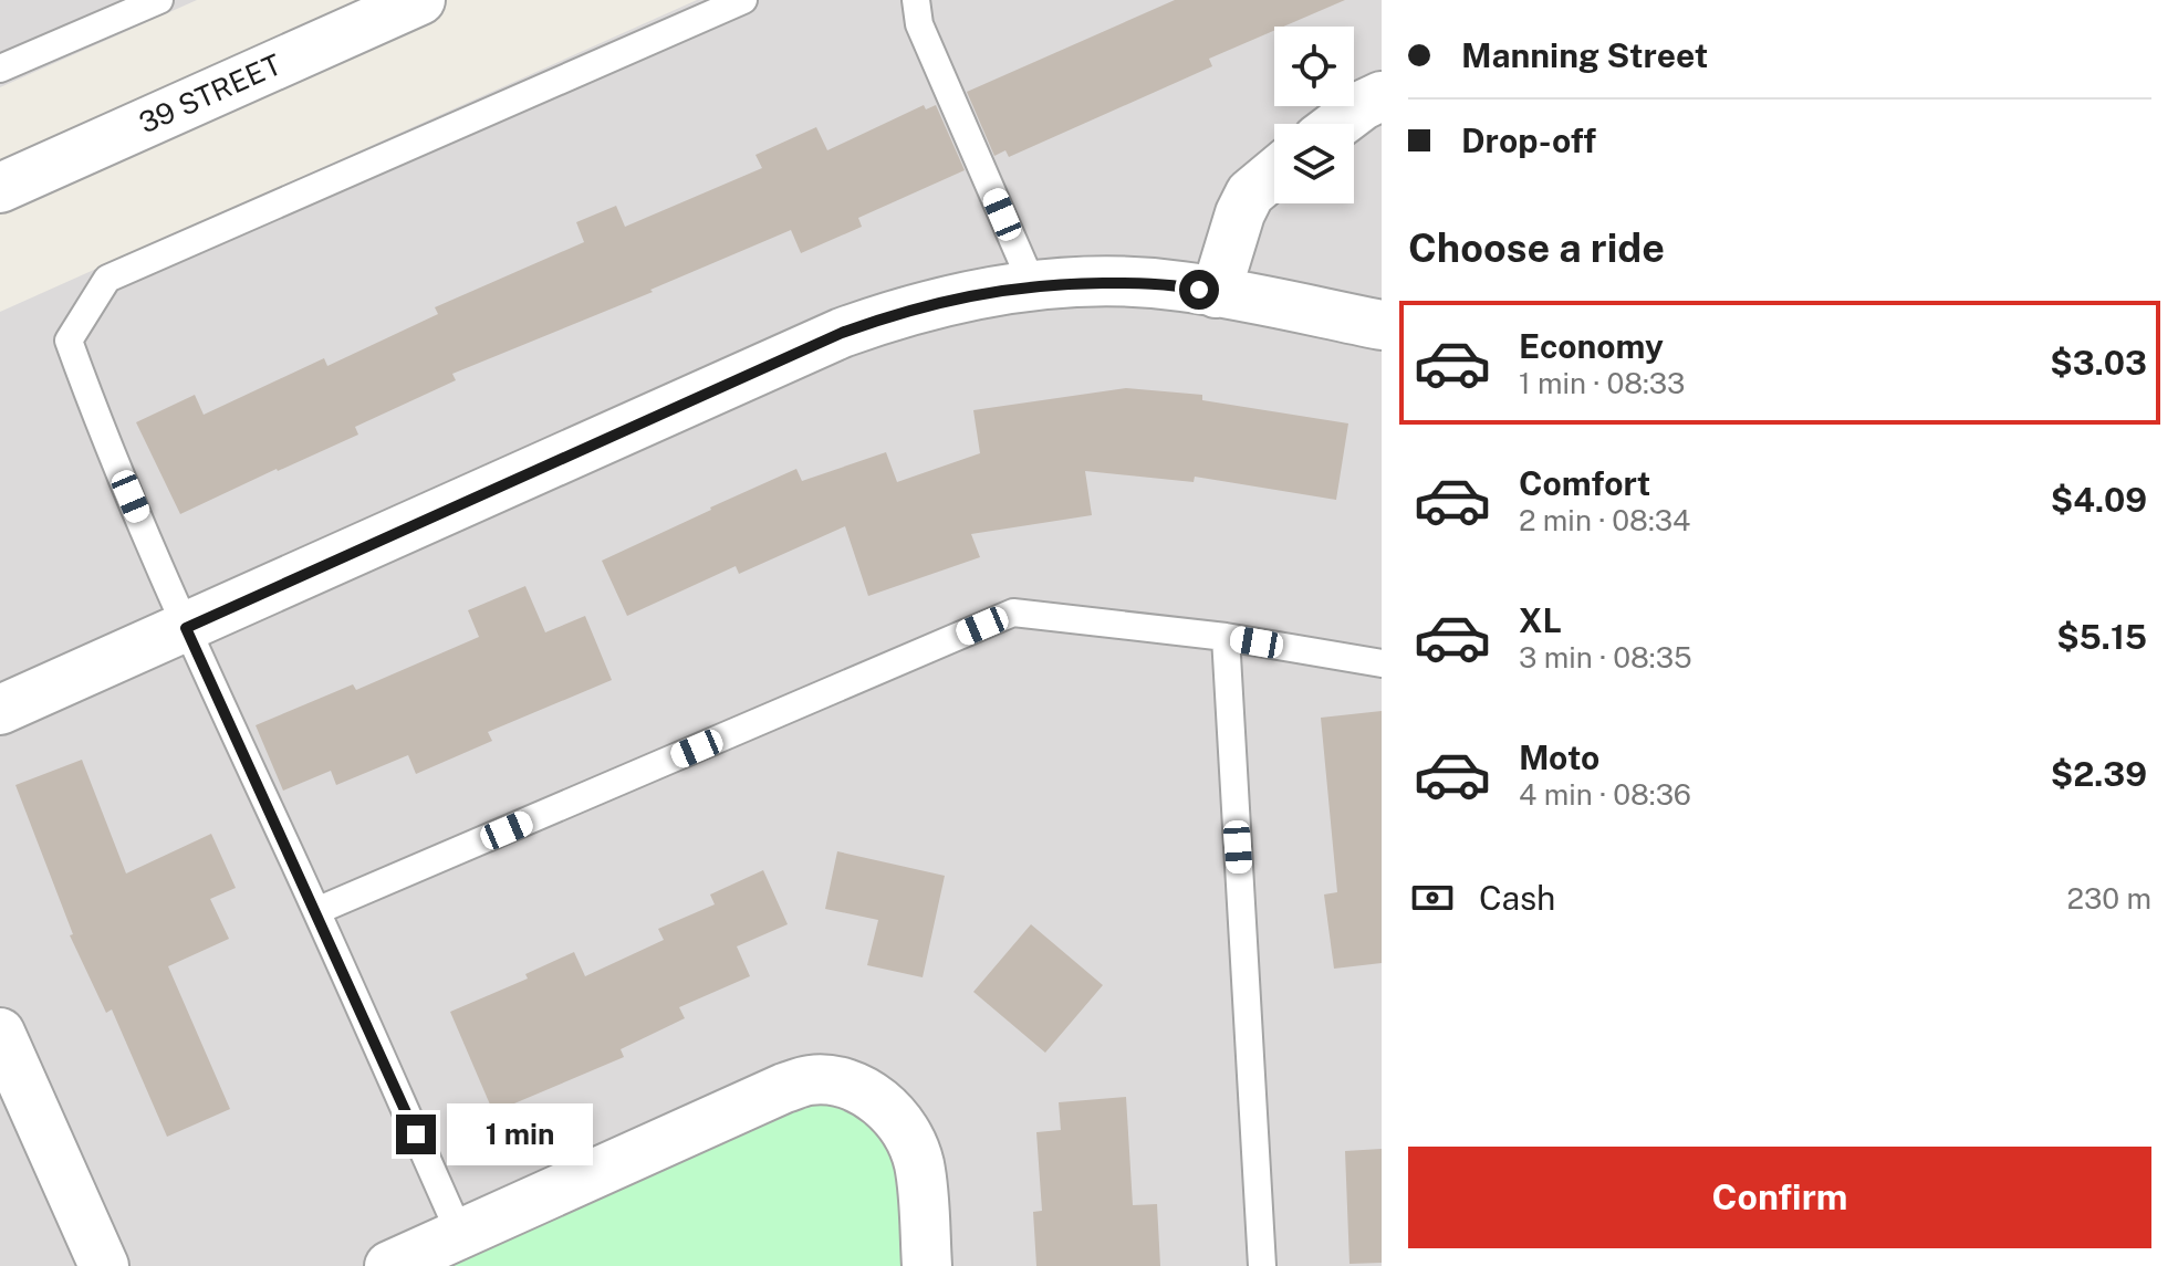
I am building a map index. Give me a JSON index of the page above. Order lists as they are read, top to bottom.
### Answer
{
  "streets": {
    "street": ["39 STREET"]
  },
  "page": {
    "banner": ["Manning Street", "Drop-off"],
    "heading": "Choose a ride",
    "list": [
      {
        "name": "Economy",
        "note": "1 min · 08:33",
        "value": "$3.03"
      },
      {
        "name": "Comfort",
        "note": "2 min · 08:34",
        "value": "$4.09"
      },
      {
        "name": "XL",
        "note": "3 min · 08:35",
        "value": "$5.15"
      },
      {
        "name": "Moto",
        "note": "4 min · 08:36",
        "value": "$2.39"
      }
    ],
    "pay": ["Cash", "230 m"],
    "bubble": "1 min",
    "buttons": "Confirm"
  }
}
